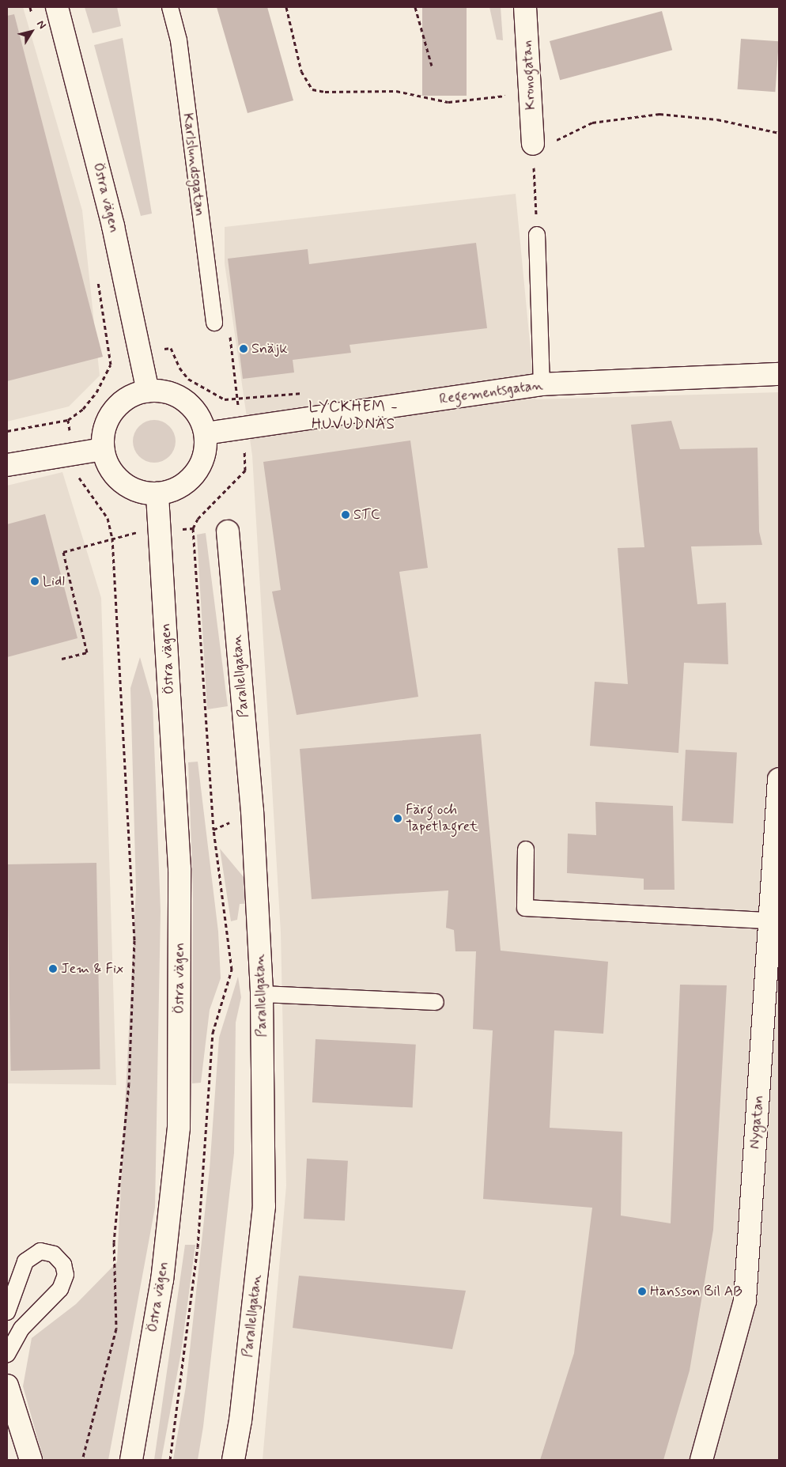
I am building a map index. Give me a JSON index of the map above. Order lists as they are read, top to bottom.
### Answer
{
  "streets": {
    "street": [
      "Kronogatan",
      "Östra vägen",
      "Regementsgatan",
      "Parallellgatan",
      "Nygatan"
    ],
    "lane": ["Karlslundsgatan"]
  },
  "crossings": [
    ["Östra vägen", "Regementsgatan"]
  ],
  "districts": ["LYCKHEM - HUVUDNÄS"],
  "places": [
    "Snäjk",
    "STC",
    "Lidl",
    "Färg och Tapetlagret",
    "Jem & Fix",
    "Hansson Bil AB"
  ],
  "north": "top right"
}
